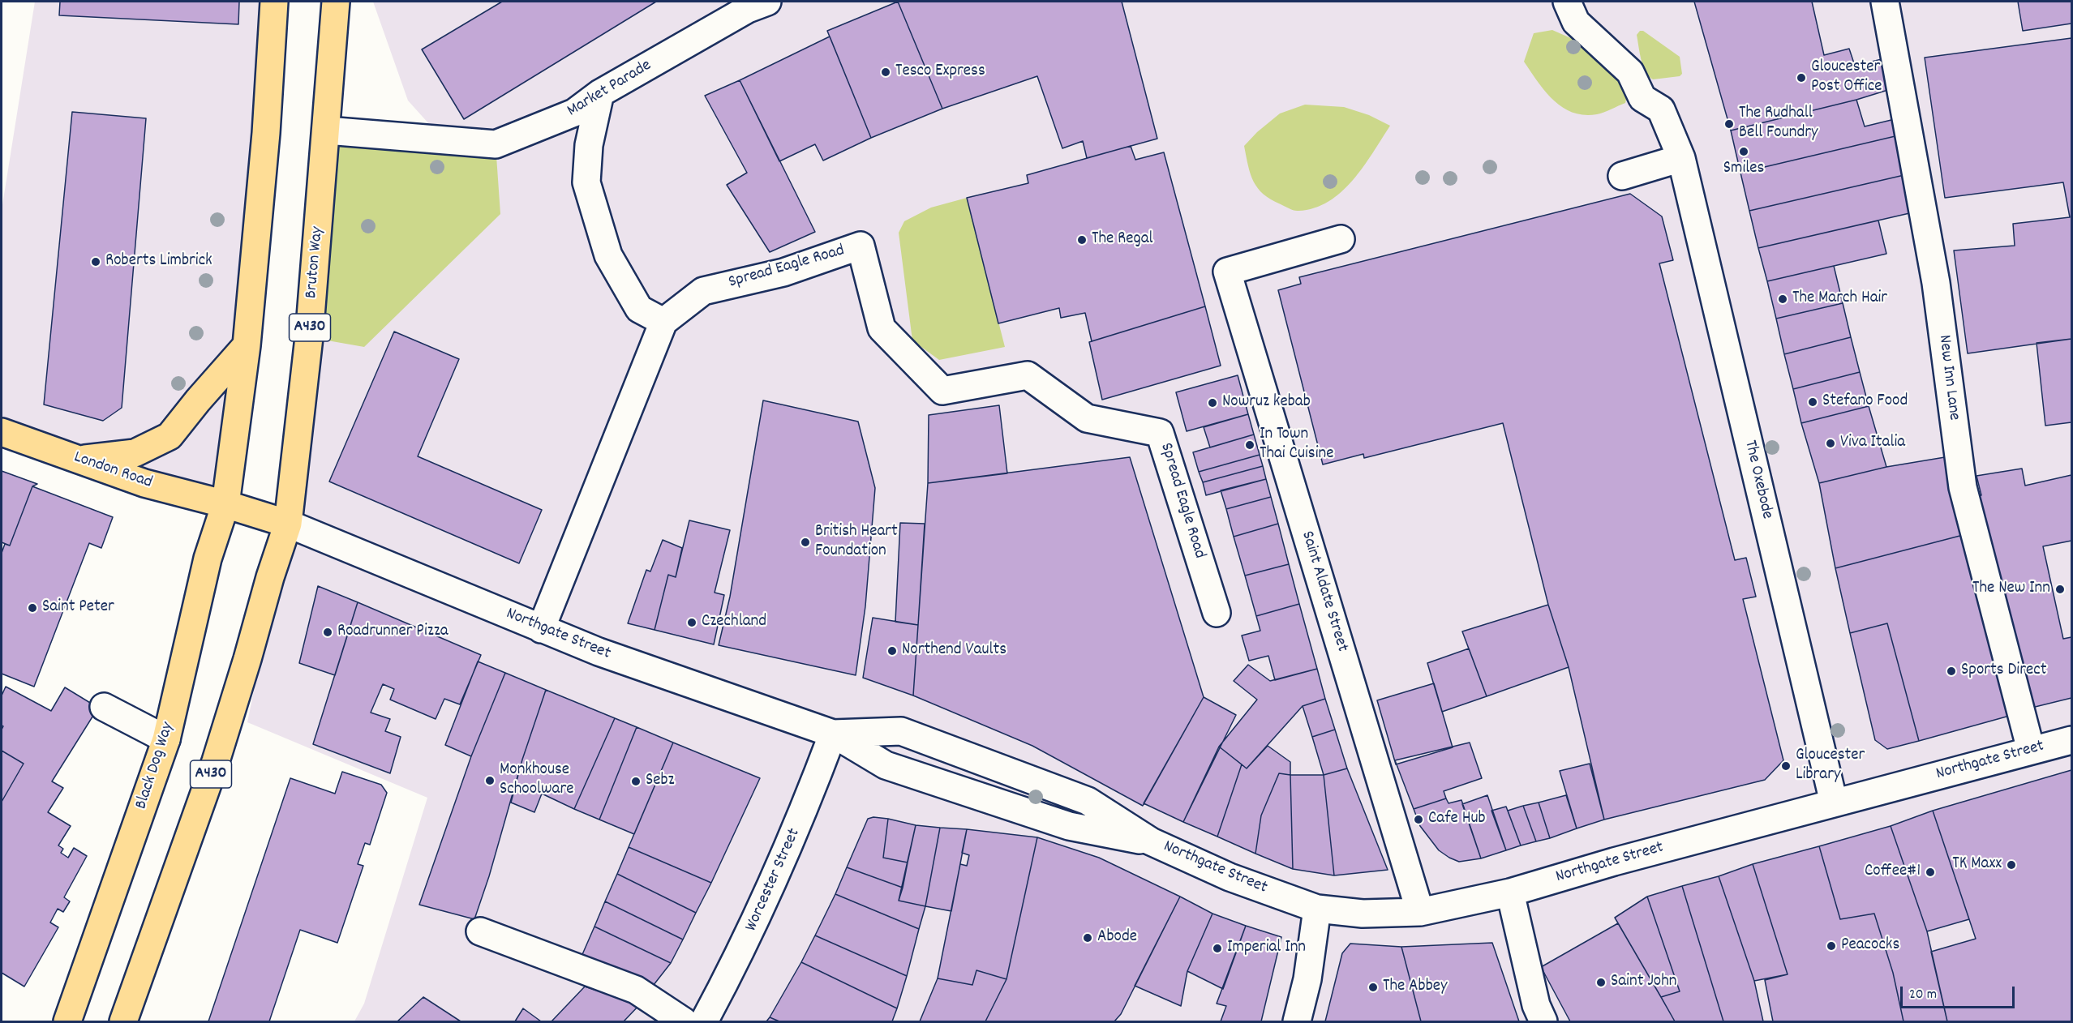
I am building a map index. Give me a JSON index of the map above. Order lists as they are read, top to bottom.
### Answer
{
  "streets": {
    "main road": [
      "Bruton Way",
      "A430",
      "London Road",
      "Black Dog Way"
    ],
    "street": [
      "Market Parade",
      "Spread Eagle Road",
      "New Inn Lane",
      "The Oxebode",
      "Saint Aldate Street",
      "Northgate Street",
      "Worcester Street"
    ]
  },
  "crossings": [
    ["Market Parade", "Bruton Way"],
    ["Bruton Way", "A430"],
    ["Bruton Way", "London Road"],
    ["Bruton Way", "Northgate Street"],
    ["A430", "London Road"],
    ["A430", "Northgate Street"],
    ["New Inn Lane", "Northgate Street"],
    ["London Road", "Northgate Street"],
    ["London Road", "Black Dog Way"],
    ["The Oxebode", "Northgate Street"],
    ["Saint Aldate Street", "Northgate Street"],
    ["Northgate Street", "Worcester Street"]
  ],
  "places": [
    "Tesco Express",
    "Gloucester Post Office",
    "The Rudhall Bell Foundry",
    "Smiles",
    "The Regal",
    "Roberts Limbrick",
    "The March Hair",
    "Stefano Food",
    "Nowruz kebab",
    "Viva Italia",
    "In Town Thai Cuisine",
    "British Heart Foundation",
    "The New Inn",
    "Saint Peter",
    "Czechland",
    "Roadrunner Pizza",
    "Northend Vaults",
    "Sports Direct",
    "Gloucester Library",
    "Monkhouse Schoolware",
    "Sebz",
    "Cafe Hub",
    "TK Maxx",
    "Coffee#1",
    "Abode",
    "Peacocks",
    "Imperial Inn",
    "Saint John",
    "The Abbey"
  ],
  "scale_bar": "20 m"
}
